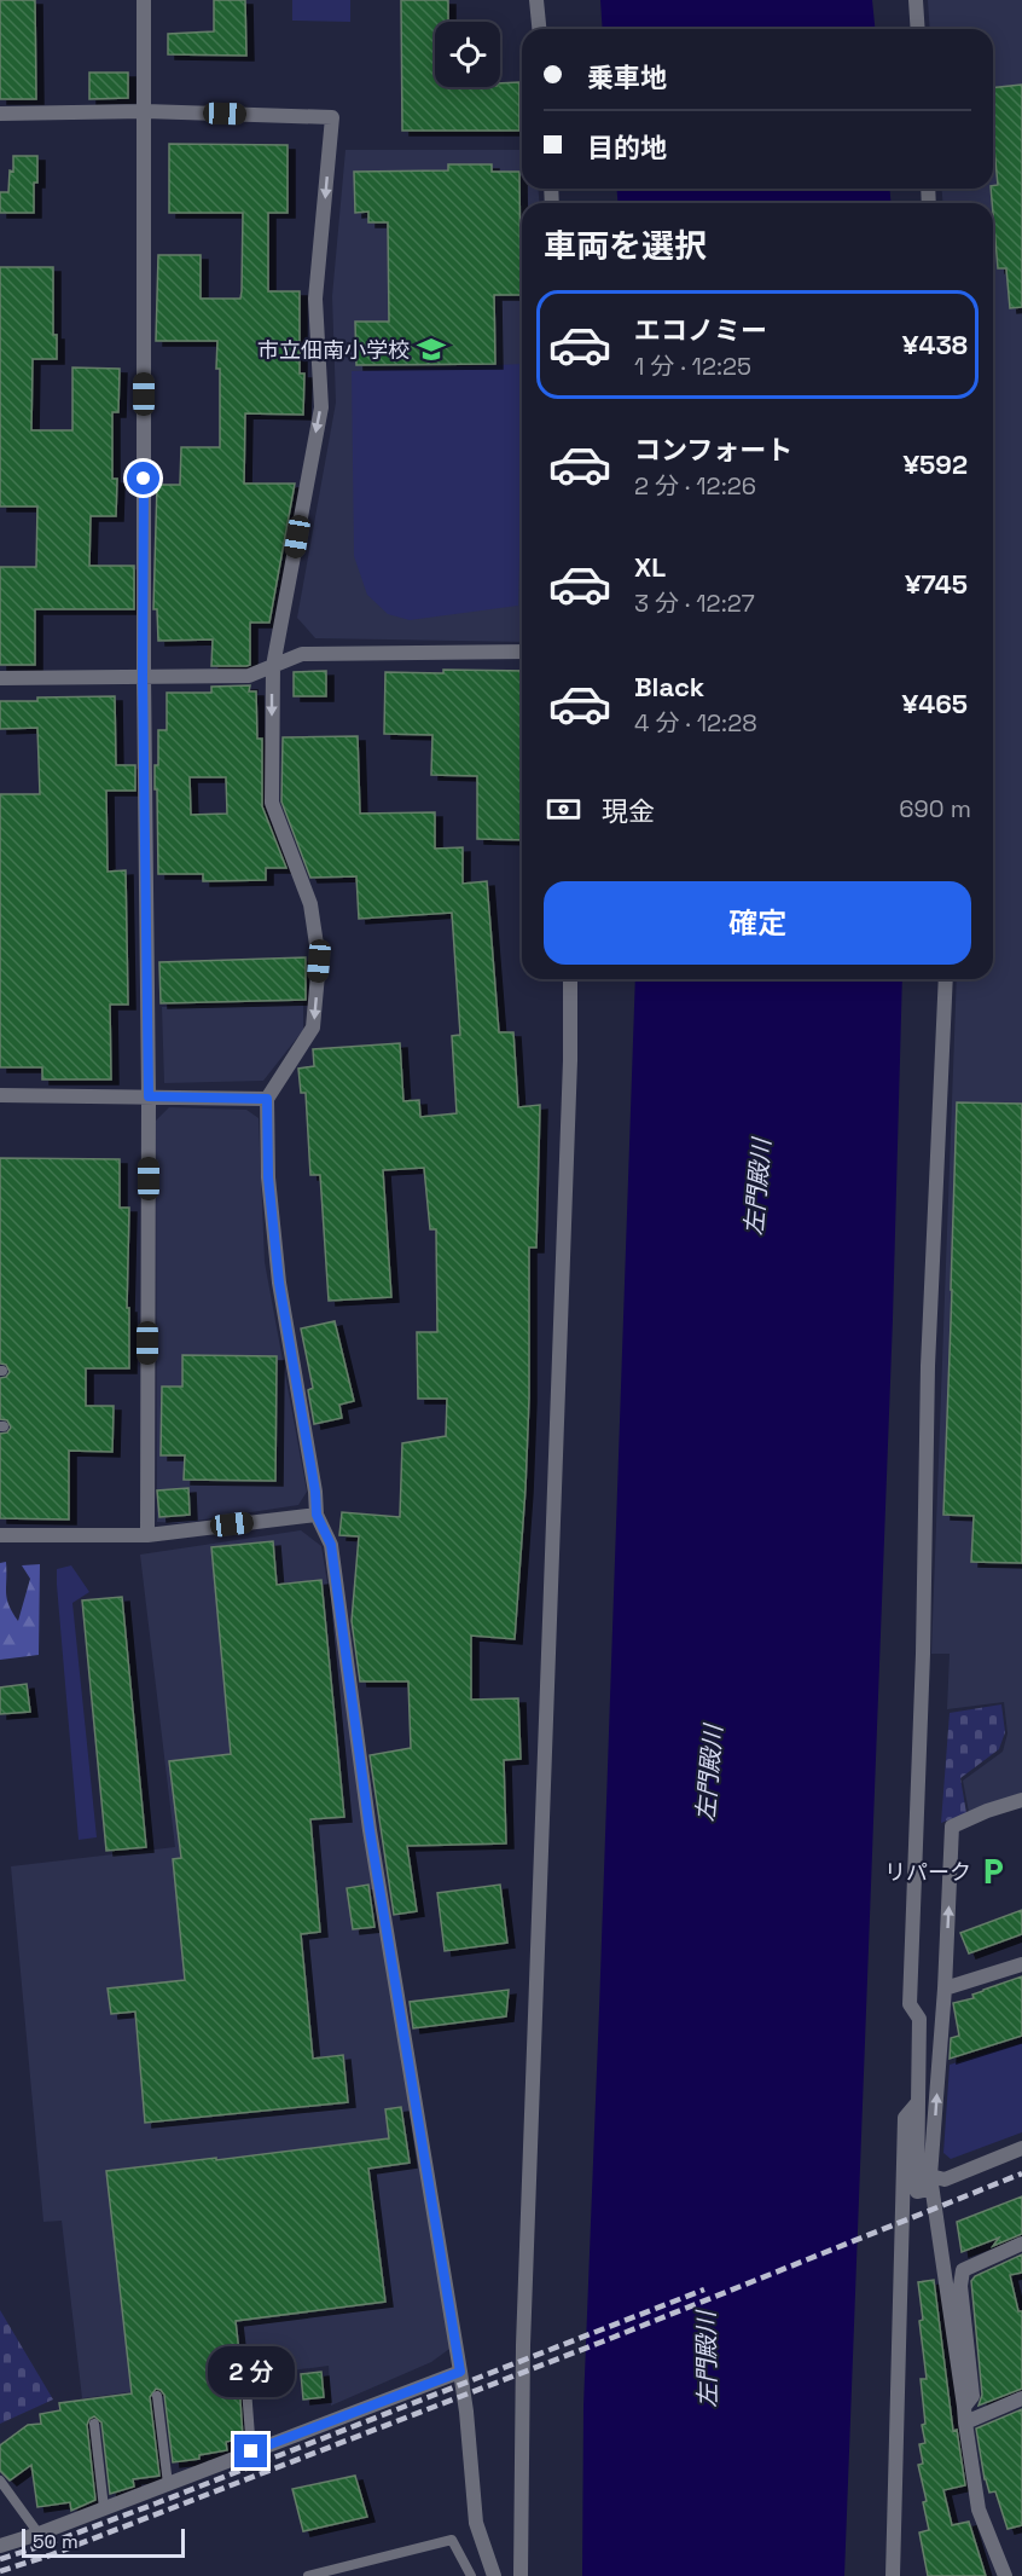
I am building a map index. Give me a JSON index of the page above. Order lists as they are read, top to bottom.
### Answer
{
  "water": ["左門殿川"],
  "places": {
    "school or university": ["市立佃南小学校"],
    "parking": ["リパーク"]
  },
  "scale_bar": "50 m",
  "page": {
    "banner": ["乗車地", "目的地"],
    "heading": "車両を選択",
    "list": [
      {
        "name": "エコノミー",
        "note": "1 分 · 12:25",
        "value": "¥438"
      },
      {
        "name": "コンフォート",
        "note": "2 分 · 12:26",
        "value": "¥592"
      },
      {
        "name": "XL",
        "note": "3 分 · 12:27",
        "value": "¥745"
      },
      {
        "name": "Black",
        "note": "4 分 · 12:28",
        "value": "¥465"
      }
    ],
    "pay": ["現金", "690 m"],
    "buttons": "確定",
    "bubble": "2 分",
    "scale": "50 m"
  }
}
